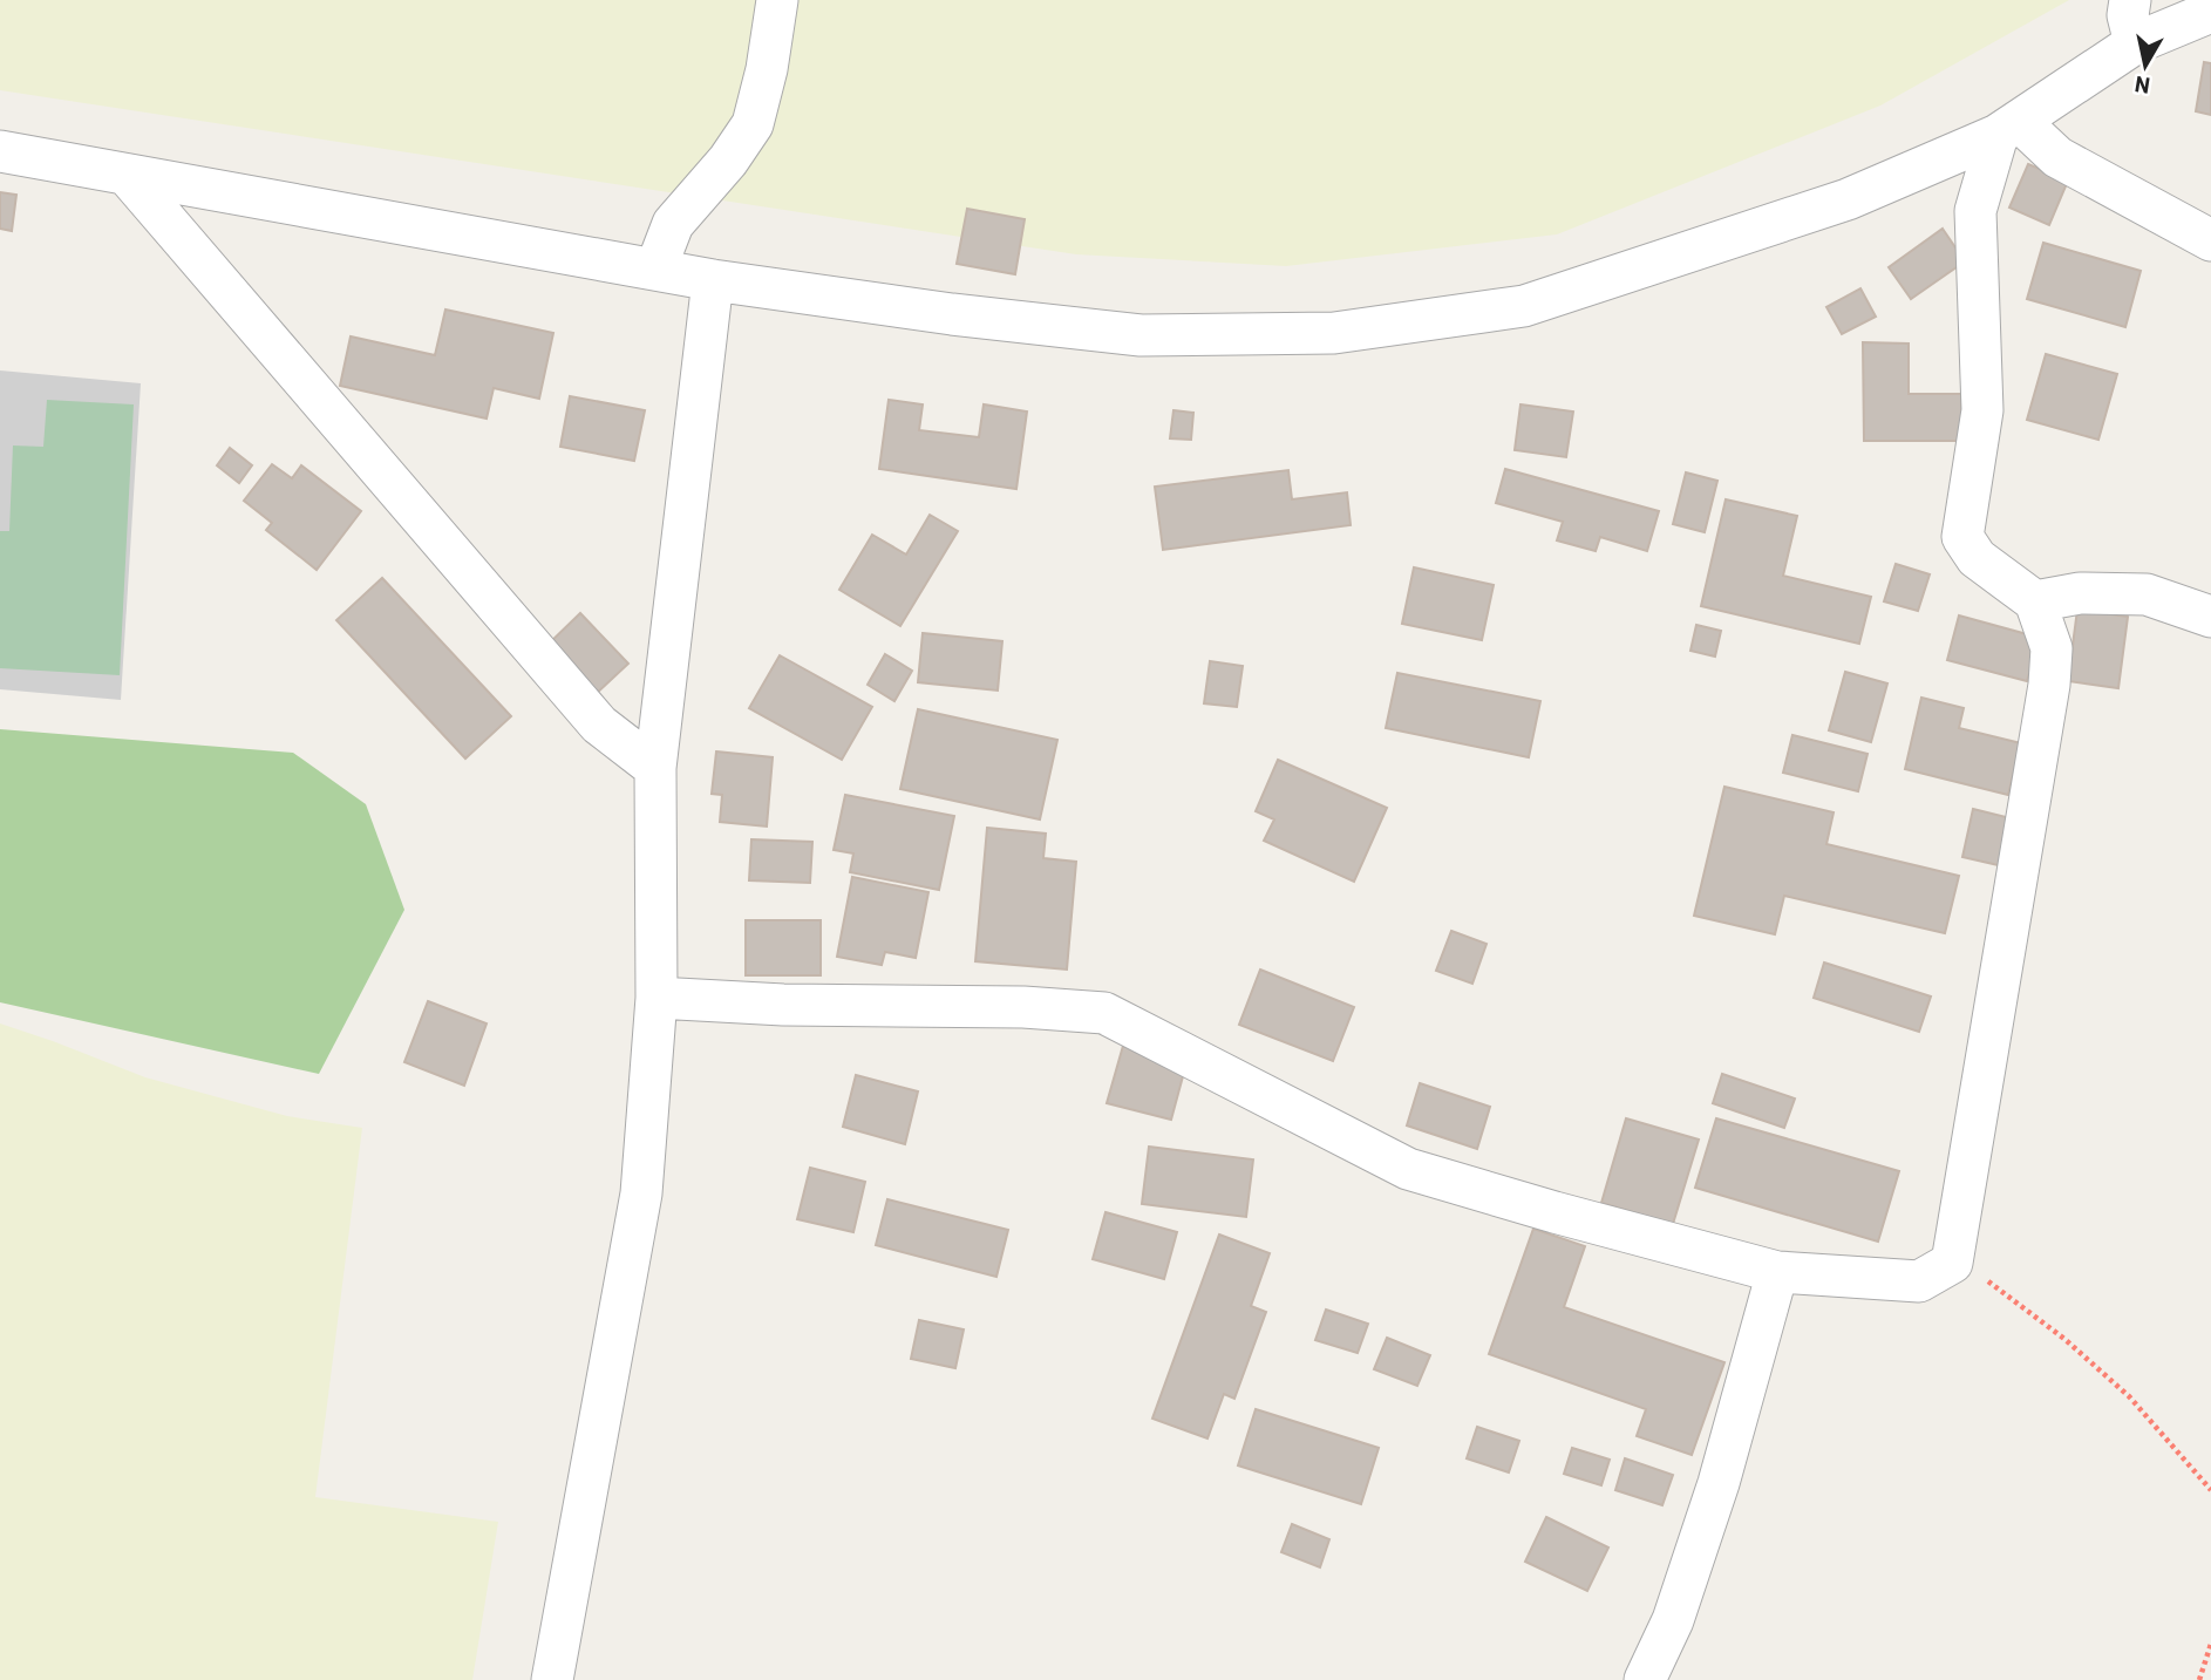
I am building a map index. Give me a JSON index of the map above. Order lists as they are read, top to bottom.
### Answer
{
  "north": "bottom"
}
